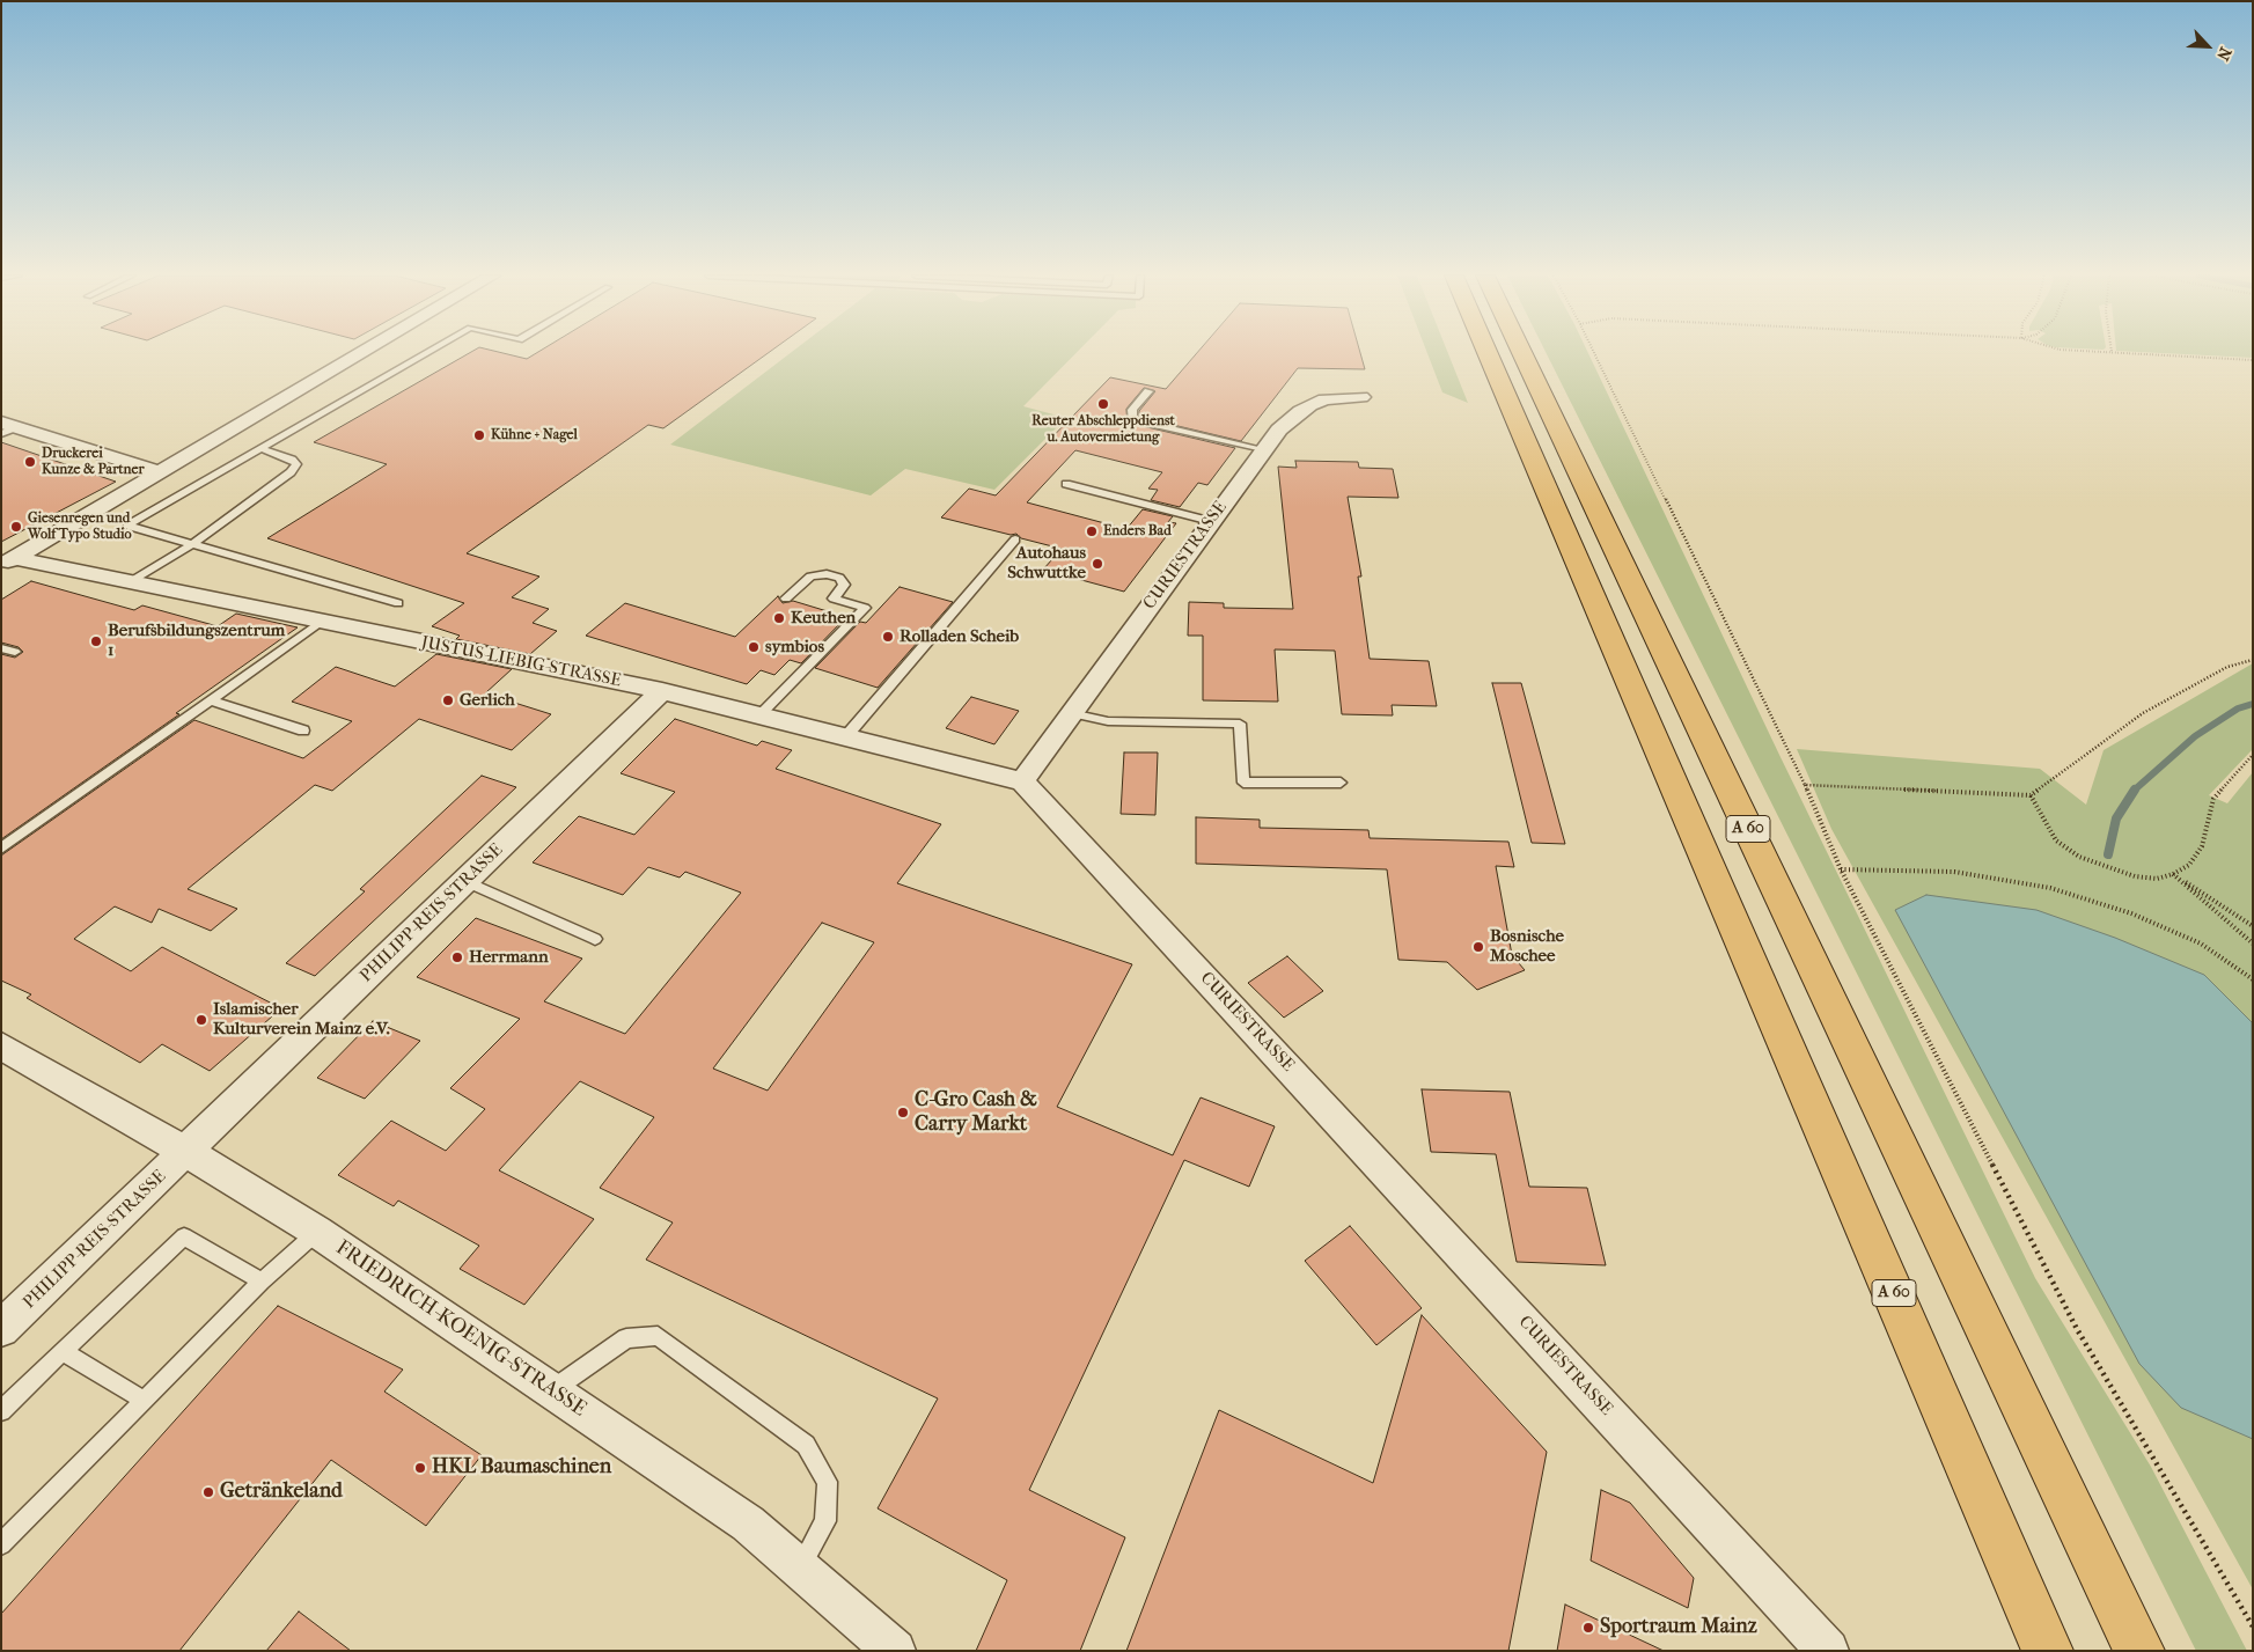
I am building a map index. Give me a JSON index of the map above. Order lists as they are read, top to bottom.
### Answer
{
  "streets": {
    "highway": ["A 60"],
    "street": [
      "CURIESTRASSE",
      "JUSTUS-LIEBIG-STRASSE",
      "PHILIPP-REIS-STRASSE",
      "FRIEDRICH-KOENIG-STRASSE"
    ]
  },
  "crossings": [
    ["CURIESTRASSE", "JUSTUS-LIEBIG-STRASSE"],
    ["JUSTUS-LIEBIG-STRASSE", "PHILIPP-REIS-STRASSE"],
    ["PHILIPP-REIS-STRASSE", "FRIEDRICH-KOENIG-STRASSE"]
  ],
  "places": [
    "Reuter Abschleppdienst u. Autovermietung",
    "Kühne + Nagel",
    "Druckerei Kunze & Partner",
    "Giesenregen und Wolf Typo Studio",
    "Enders Bad",
    "Autohaus Schwuttke",
    "Keuthen",
    "Rolladen Scheib",
    "Berufsbildungszentrum 1",
    "symbios",
    "Gerlich",
    "Bosnische Moschee",
    "Herrmann",
    "Islamischer Kulturverein Mainz e.V.",
    "C-Gro Cash & Carry Markt",
    "HKL Baumaschinen",
    "Getränkeland",
    "Sportraum Mainz"
  ],
  "north": "bottom right"
}
